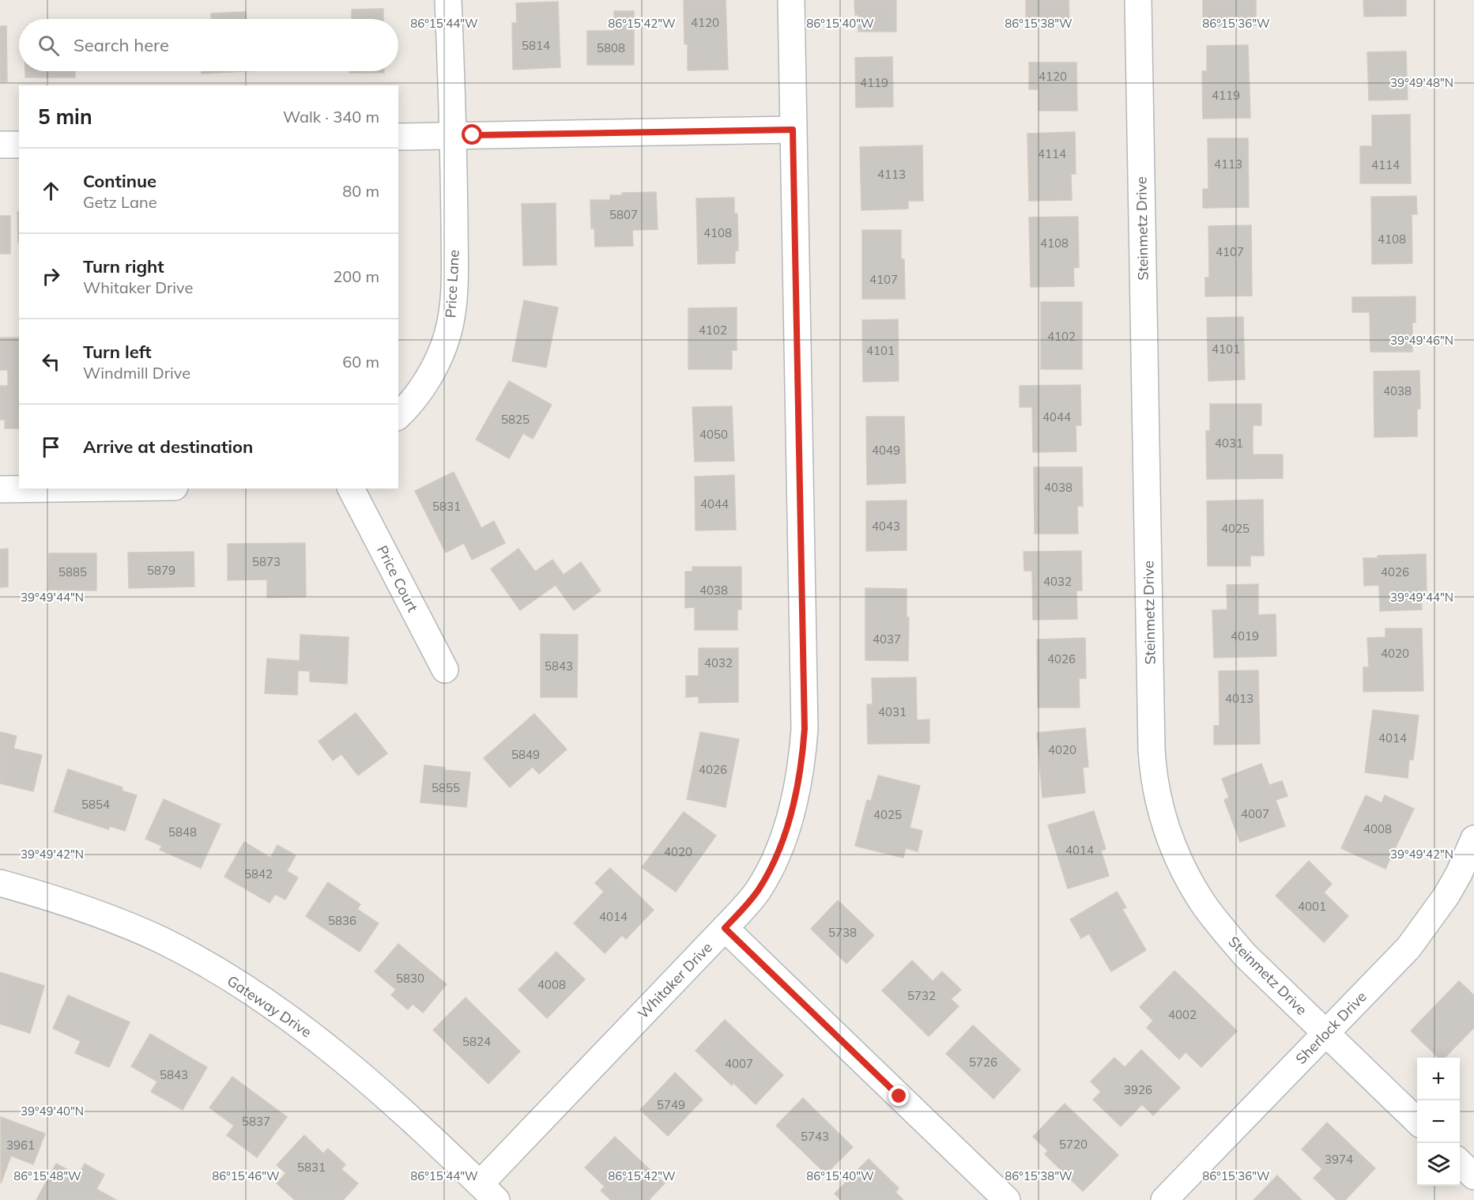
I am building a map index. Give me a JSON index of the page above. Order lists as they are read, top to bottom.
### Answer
{
  "streets": {
    "street": [
      "Steinmetz Drive",
      "Price Lane",
      "Price Court",
      "Whitaker Drive",
      "Gateway Drive",
      "Sherlock Drive"
    ]
  },
  "crossings": [
    ["Steinmetz Drive", "Sherlock Drive"],
    ["Whitaker Drive", "Gateway Drive"]
  ],
  "house_numbers": [
    "4120",
    "5814",
    "5808",
    "4120",
    "4119",
    "4119",
    "4114",
    "4113",
    "4114",
    "4113",
    "5807",
    "4108",
    "4108",
    "4108",
    "4107",
    "4107",
    "4102",
    "4102",
    "4101",
    "4101",
    "4038",
    "4044",
    "5825",
    "4050",
    "4031",
    "4049",
    "4038",
    "4044",
    "5831",
    "4043",
    "4025",
    "5873",
    "5879",
    "5885",
    "4026",
    "4032",
    "4038",
    "4019",
    "4037",
    "4020",
    "4026",
    "4032",
    "5843",
    "4013",
    "4031",
    "4014",
    "4020",
    "5849",
    "4026",
    "5855",
    "5854",
    "4007",
    "4025",
    "4008",
    "5848",
    "4014",
    "4020",
    "5842",
    "4001",
    "4014",
    "5836",
    "5738",
    "5830",
    "4008",
    "5732",
    "4002",
    "5824",
    "5726",
    "4007",
    "5843",
    "3926",
    "5749",
    "5837",
    "5743",
    "5720",
    "3961",
    "3974",
    "5831"
  ],
  "page": {
    "search": "Search here",
    "heading": ["5 min", "Walk · 340 m"],
    "list": [
      ["Continue", "Getz Lane", "80 m"],
      ["Turn right", "Whitaker Drive", "200 m"],
      ["Turn left", "Windmill Drive", "60 m"],
      "Arrive at destination"
    ],
    "map_buttons": ["+", "−"]
  },
  "coordinates": [
    "86°15'44\"W",
    "86°15'42\"W",
    "86°15'40\"W",
    "86°15'38\"W",
    "86°15'36\"W",
    "39°49'48\"N",
    "39°49'46\"N",
    "39°49'44\"N",
    "39°49'42\"N",
    "39°49'40\"N",
    "86°15'48\"W",
    "86°15'46\"W"
  ]
}
